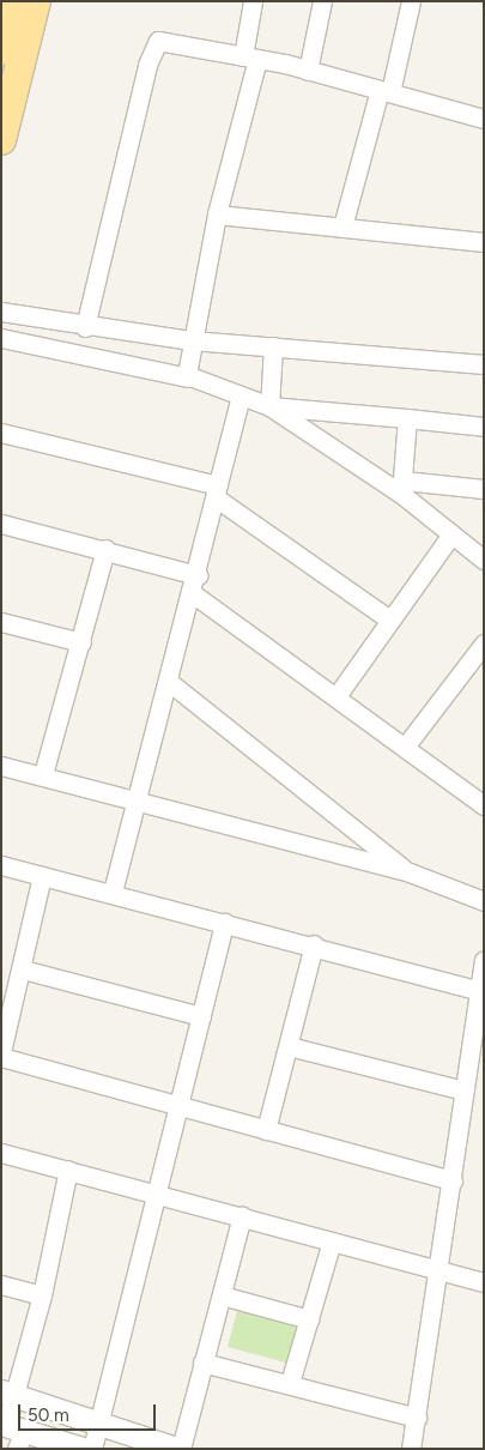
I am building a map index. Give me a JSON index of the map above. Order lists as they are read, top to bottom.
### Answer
{
  "scale_bar": "50 m"
}
